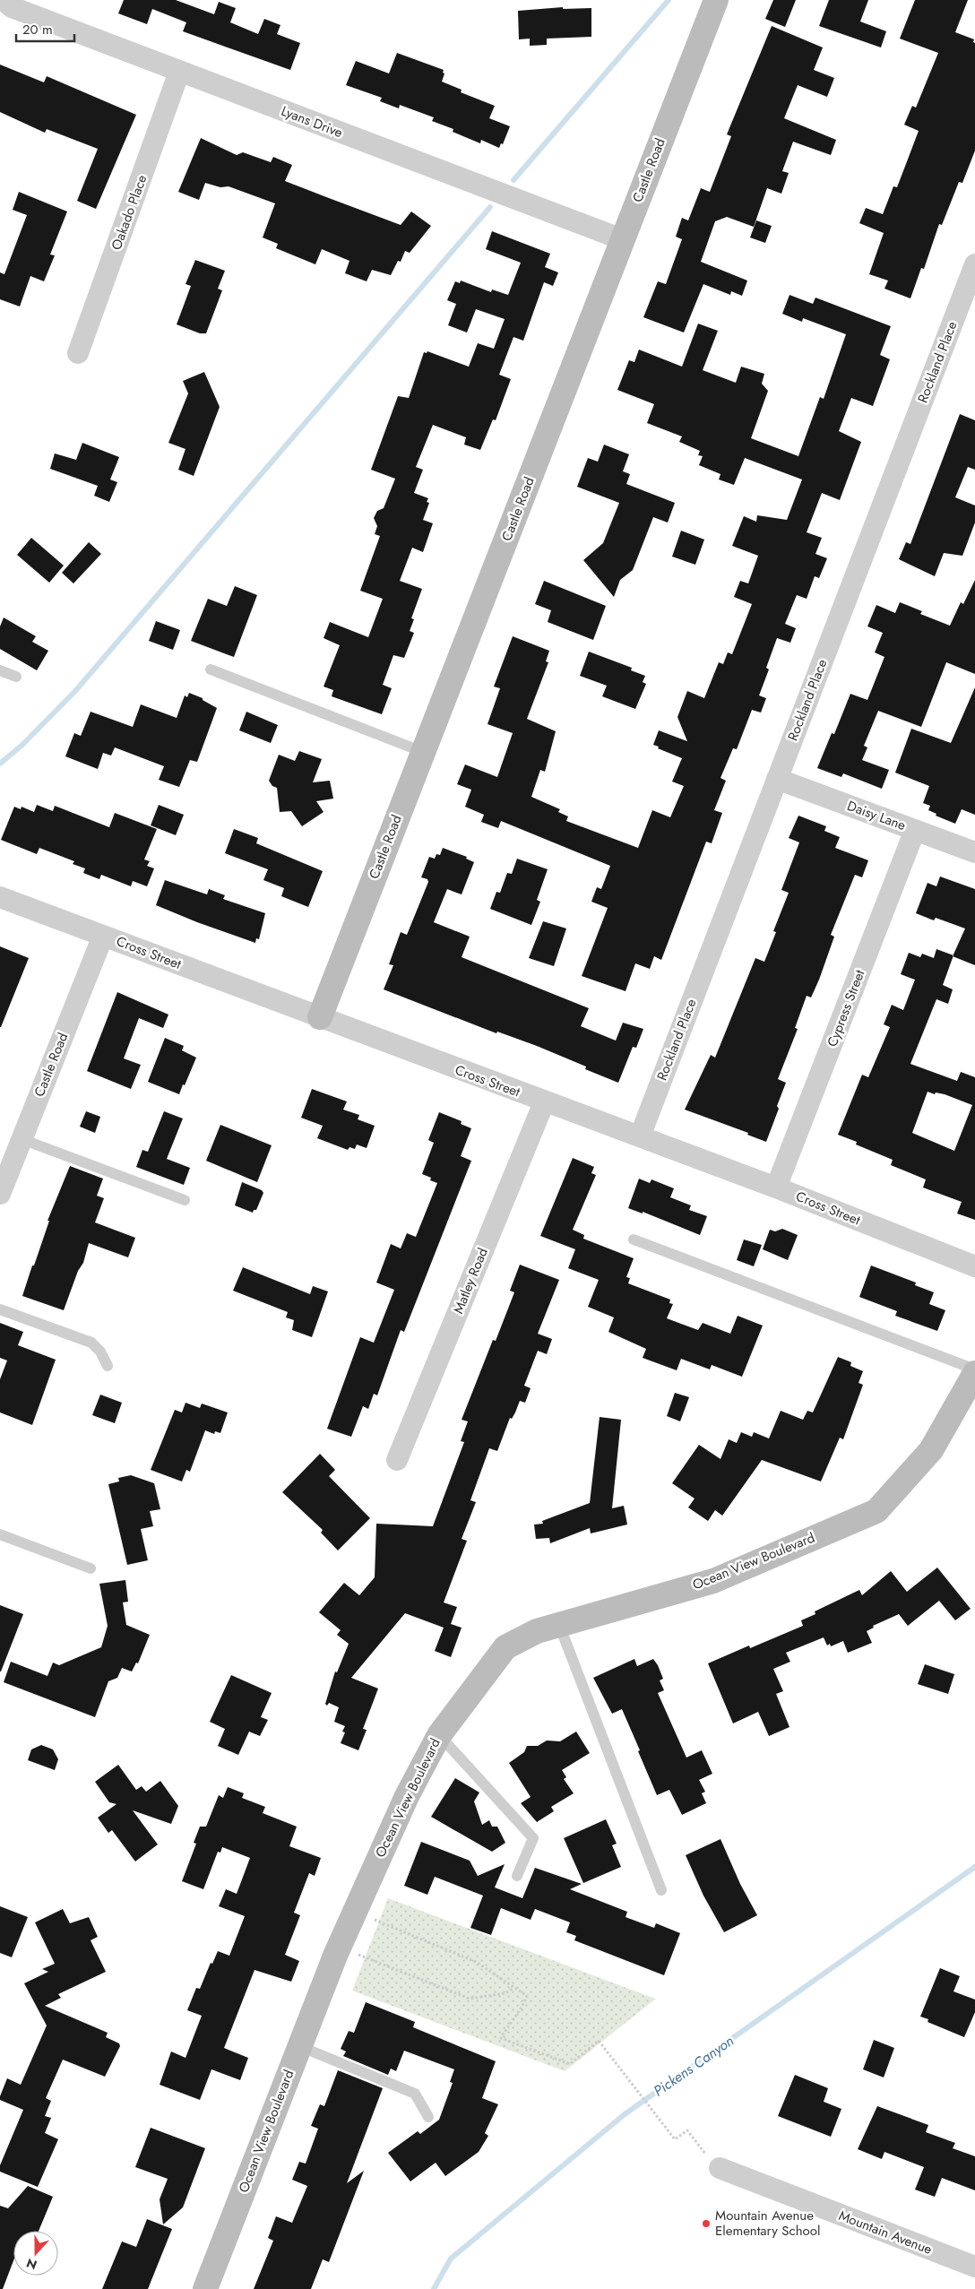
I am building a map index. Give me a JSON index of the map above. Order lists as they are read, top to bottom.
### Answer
{
  "streets": {
    "street": [
      "Lyans Drive",
      "Castle Road",
      "Oakado Place",
      "Rockland Place",
      "Daisy Lane",
      "Cross Street",
      "Cypress Street",
      "Matley Road",
      "Ocean View Boulevard",
      "Mountain Avenue"
    ]
  },
  "crossings": [
    ["Lyans Drive", "Castle Road"],
    ["Lyans Drive", "Oakado Place"],
    ["Castle Road", "Cross Street"],
    ["Rockland Place", "Daisy Lane"],
    ["Rockland Place", "Cross Street"],
    ["Daisy Lane", "Cypress Street"],
    ["Cross Street", "Cypress Street"],
    ["Cross Street", "Matley Road"]
  ],
  "water": ["Pickens Canyon"],
  "places": ["Mountain Avenue Elementary School"],
  "scale_bar": "20 m",
  "north": "bottom"
}
